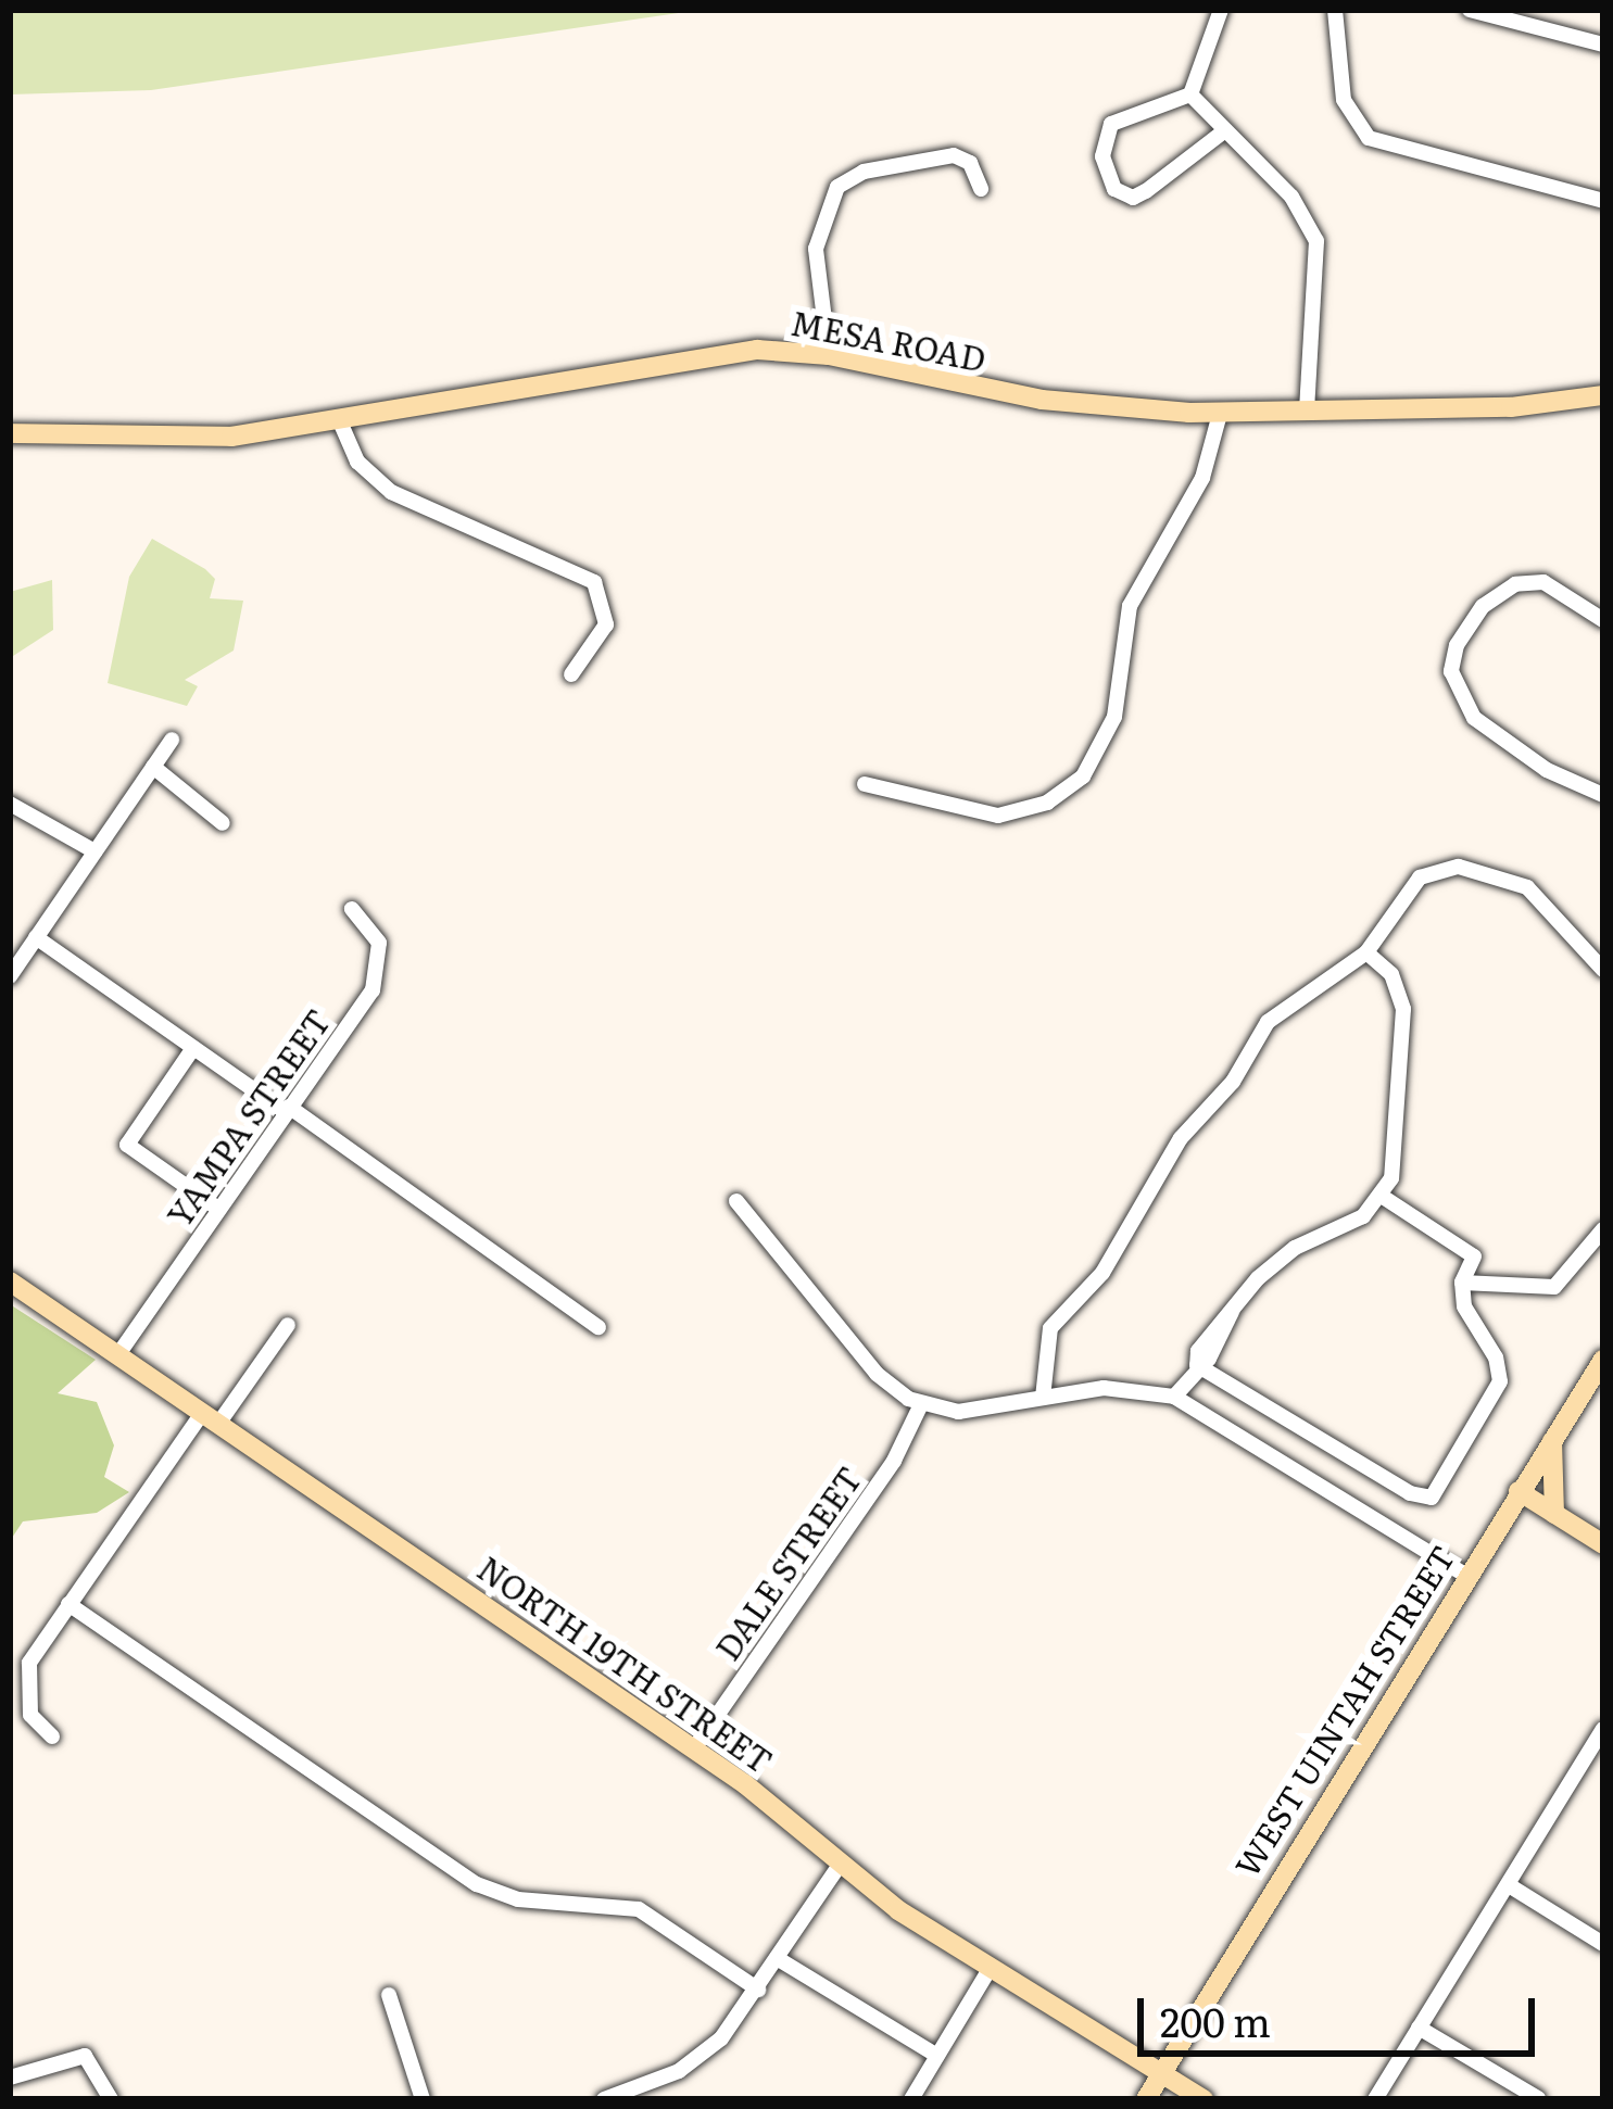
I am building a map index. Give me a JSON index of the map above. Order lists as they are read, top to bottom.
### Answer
{
  "streets": {
    "main road": ["MESA ROAD", "NORTH 19TH STREET", "WEST UINTAH STREET"],
    "street": ["YAMPA STREET", "DALE STREET"]
  },
  "crossings": [
    ["YAMPA STREET", "NORTH 19TH STREET"],
    ["DALE STREET", "NORTH 19TH STREET"],
    ["NORTH 19TH STREET", "WEST UINTAH STREET"]
  ],
  "scale_bar": "200 m"
}
